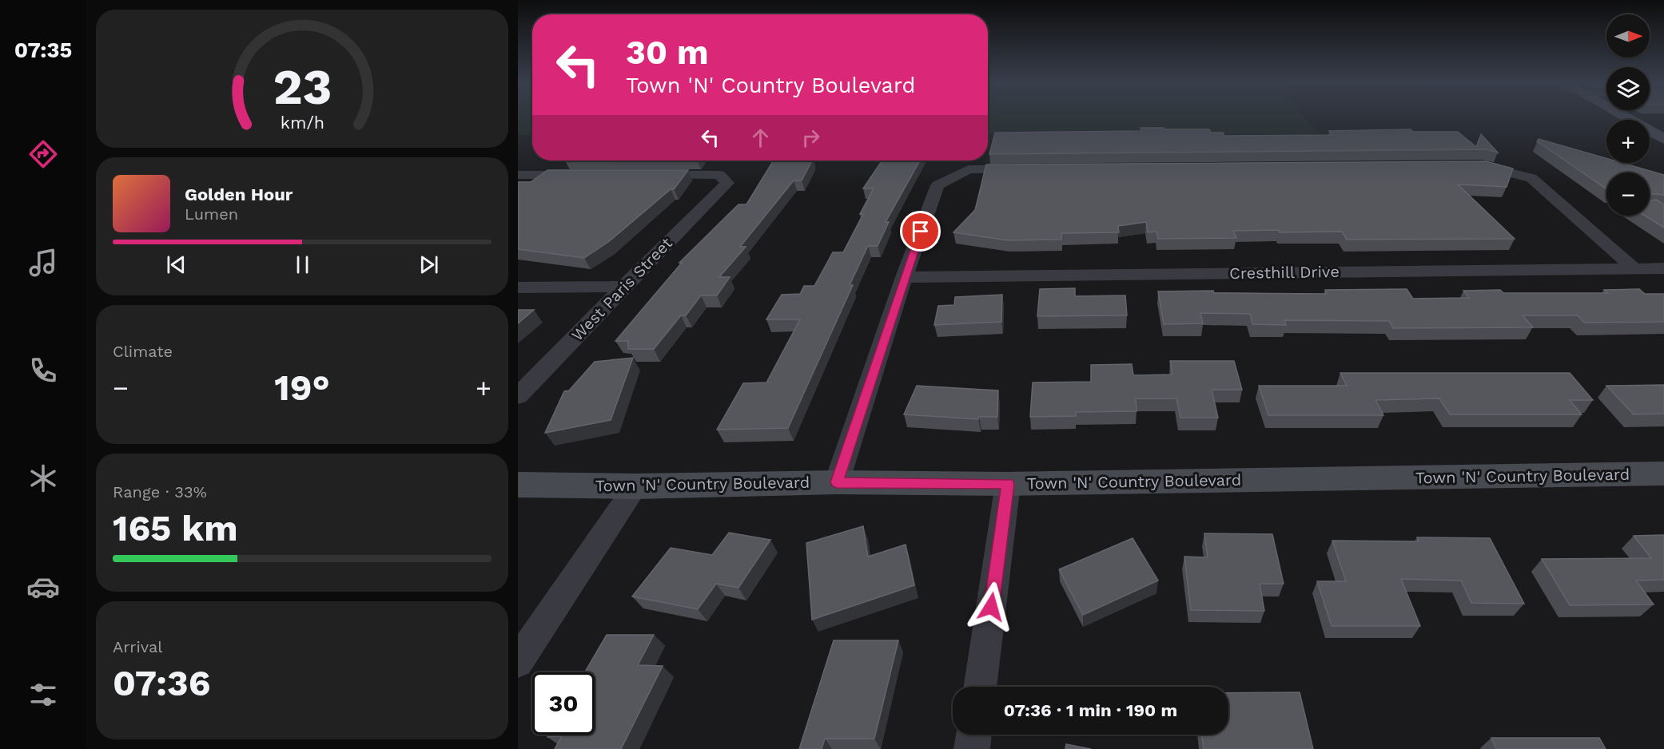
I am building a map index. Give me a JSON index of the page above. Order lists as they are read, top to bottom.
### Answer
{
  "streets": {
    "street": ["Cresthill Drive", "West Paris Street", "Town 'N' Country Boulevard"]
  },
  "north": "right",
  "page": {
    "tabs": "07:35",
    "map_buttons": ["+", "−"],
    "turn": ["30 m", "Town 'N' Country Boulevard"],
    "song": ["Golden Hour", "Lumen"],
    "tile": [
      "Climate",
      ["Range · 33%", "165 km"],
      ["Arrival", "07:36"]
    ],
    "heat": ["−", "19°", "+"],
    "limit": "30",
    "trip": "07:36 · 1 min · 190 m",
    "gauge": ["23", "km/h"]
  }
}
